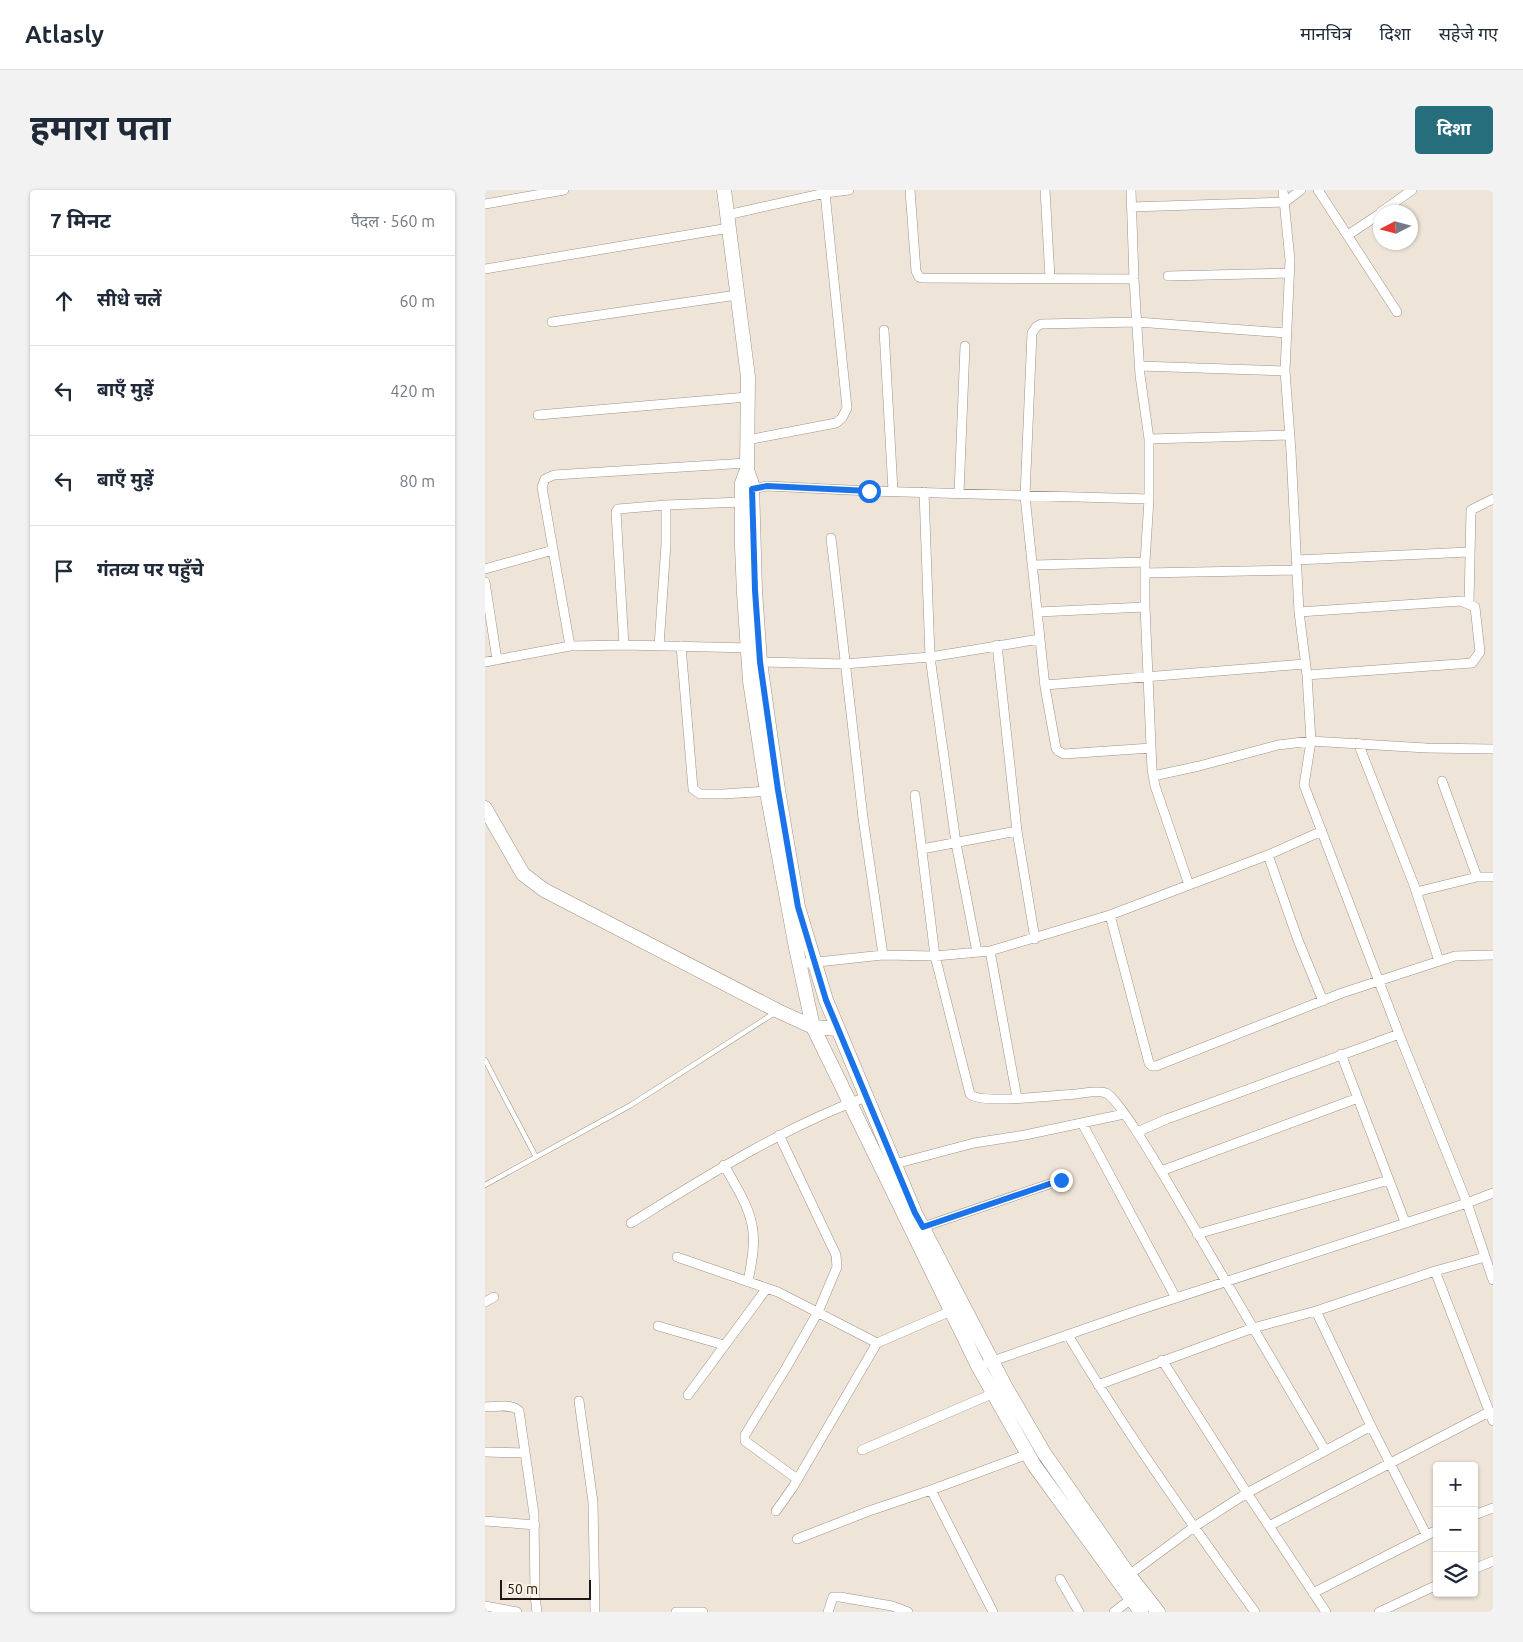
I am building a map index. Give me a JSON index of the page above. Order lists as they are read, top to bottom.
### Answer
{
  "scale_bar": "50 m",
  "north": "left",
  "page": {
    "header": "Atlasly",
    "nav": ["मानचित्र", "दिशा", "सहेजे गए"],
    "buttons": "दिशा",
    "title": "हमारा पता",
    "heading": ["7 मिनट", "पैदल · 560 m"],
    "list": [
      ["सीधे चलें", "60 m"],
      ["बाएँ मुड़ें", "420 m"],
      ["बाएँ मुड़ें", "80 m"],
      "गंतव्य पर पहुँचे"
    ],
    "map_buttons": ["+", "−"],
    "scale": "50 m"
  }
}
